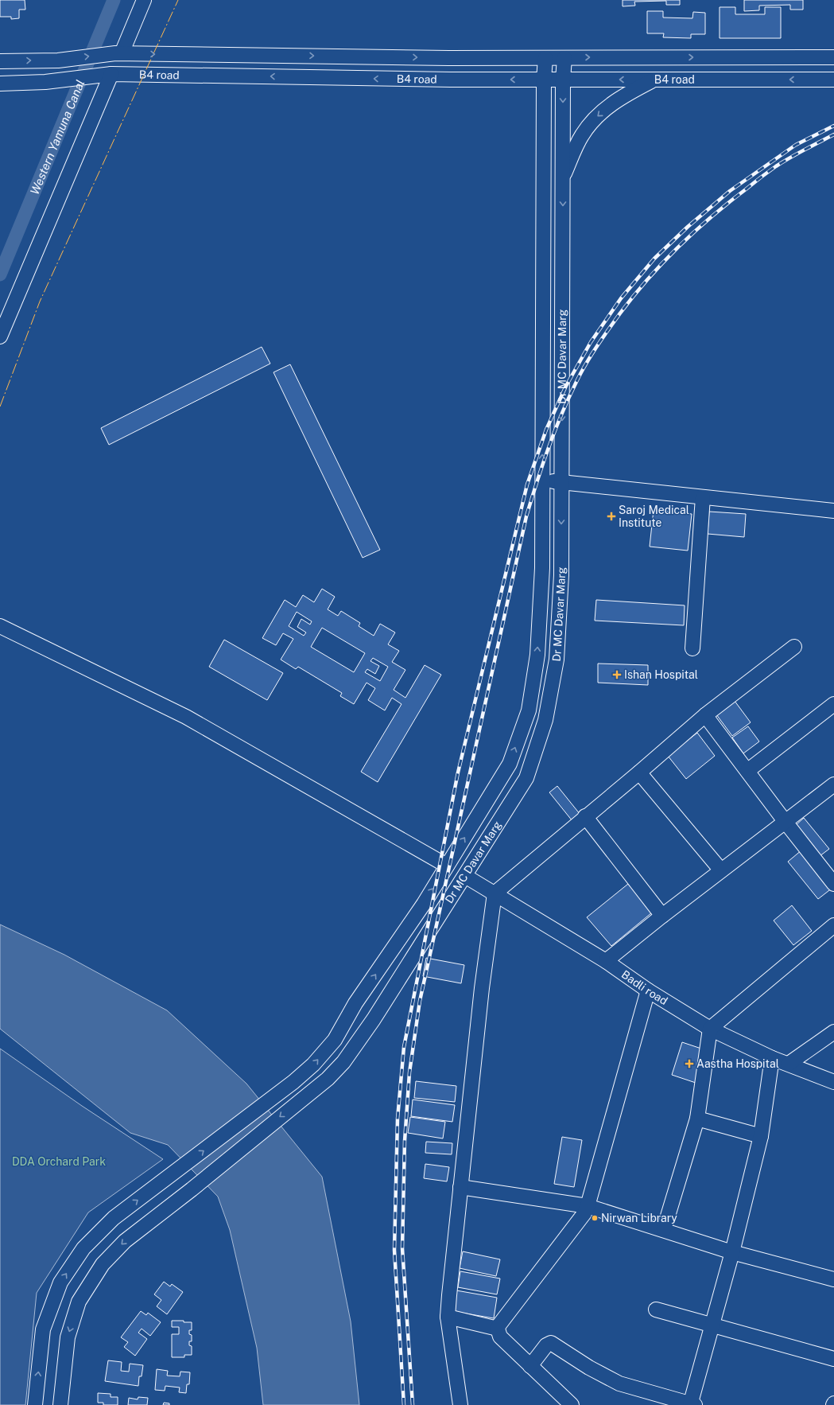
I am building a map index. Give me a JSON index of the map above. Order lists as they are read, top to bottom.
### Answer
{
  "streets": {
    "street": ["B4 road", "Dr MC Davar Marg", "Badli road"]
  },
  "crossings": [
    ["B4 road", "Dr MC Davar Marg"],
    ["Dr MC Davar Marg", "Badli road"]
  ],
  "water": ["Western Yamuna Canal"],
  "parks": ["DDA Orchard Park"],
  "places": {
    "health": ["Saroj Medical Institute", "Ishan Hospital", "Aastha Hospital"],
    "other": ["Nirwan Library"]
  }
}
